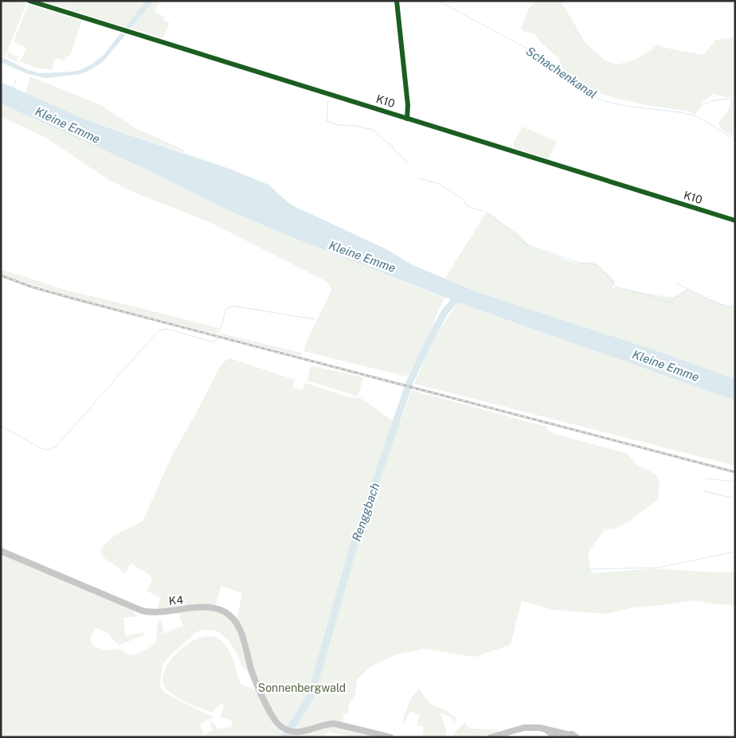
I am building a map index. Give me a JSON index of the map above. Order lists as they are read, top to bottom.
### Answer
{
  "streets": {
    "main road": ["K10", "K4"]
  },
  "water": ["Schachenkanal", "Kleine Emme", "Renggbach"],
  "parks": ["Sonnenbergwald"]
}
